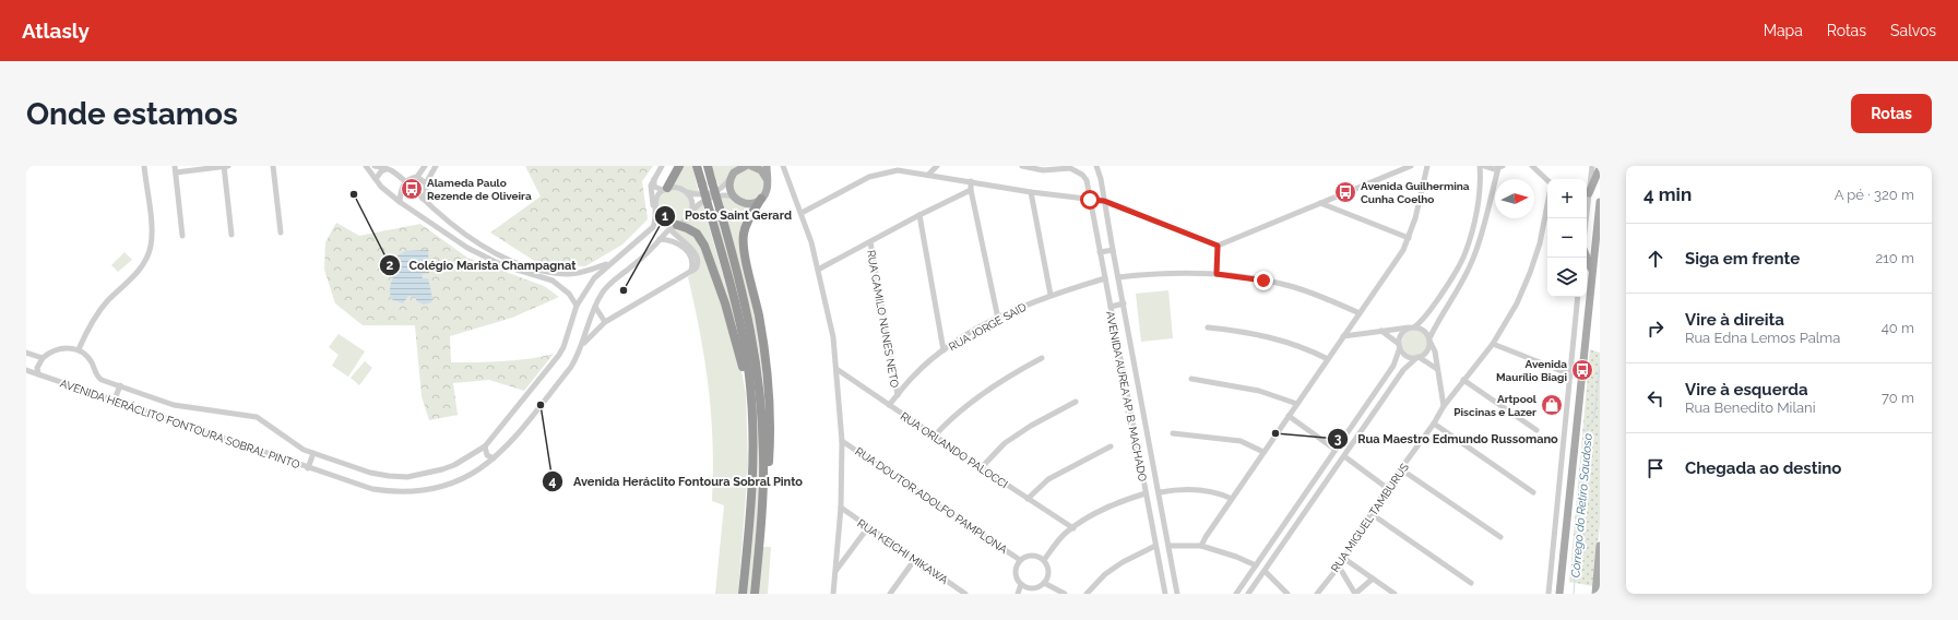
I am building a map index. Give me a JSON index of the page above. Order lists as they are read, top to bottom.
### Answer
{
  "streets": {
    "street": [
      "RUA CAMILO NUNES NETO",
      "RUA JORGE SAID",
      "AVENIDA AUREA AP. B. MACHADO",
      "AVENIDA HERÁCLITO FONTOURA SOBRAL PINTO",
      "RUA ORLANDO PALOCCI",
      "RUA DOUTOR ADOLFO PAMPLONA",
      "RUA MIGUEL TAMBURUS",
      "RUA KEICHI MIKAWA"
    ]
  },
  "crossings": [
    ["RUA CAMILO NUNES NETO", "RUA JORGE SAID"],
    ["RUA JORGE SAID", "AVENIDA AUREA AP. B. MACHADO"],
    ["RUA JORGE SAID", "RUA ORLANDO PALOCCI"]
  ],
  "water": ["Córrego do Retiro Saudoso"],
  "places": {
    "bus stop": ["Alameda Paulo Rezende de Oliveira", "Avenida Guilhermina Cunha Coelho", "Avenida Maurílio Biagi"],
    "other": [
      "Colégio Marista Champagnat",
      "Posto Saint Gerard",
      "Avenida Heráclito Fontoura Sobral Pinto",
      "Rua Maestro Edmundo Russomano"
    ],
    "shop": ["Artpool Piscinas e Lazer"]
  },
  "north": "right",
  "page": {
    "header": "Atlasly",
    "nav": ["Mapa", "Rotas", "Salvos"],
    "buttons": "Rotas",
    "title": "Onde estamos",
    "heading": ["4 min", "A pé · 320 m"],
    "map_buttons": ["+", "−"],
    "list": [
      ["Siga em frente", "210 m"],
      ["Vire à direita", "Rua Edna Lemos Palma", "40 m"],
      ["Vire à esquerda", "Rua Benedito Milani", "70 m"],
      "Chegada ao destino"
    ]
  }
}
